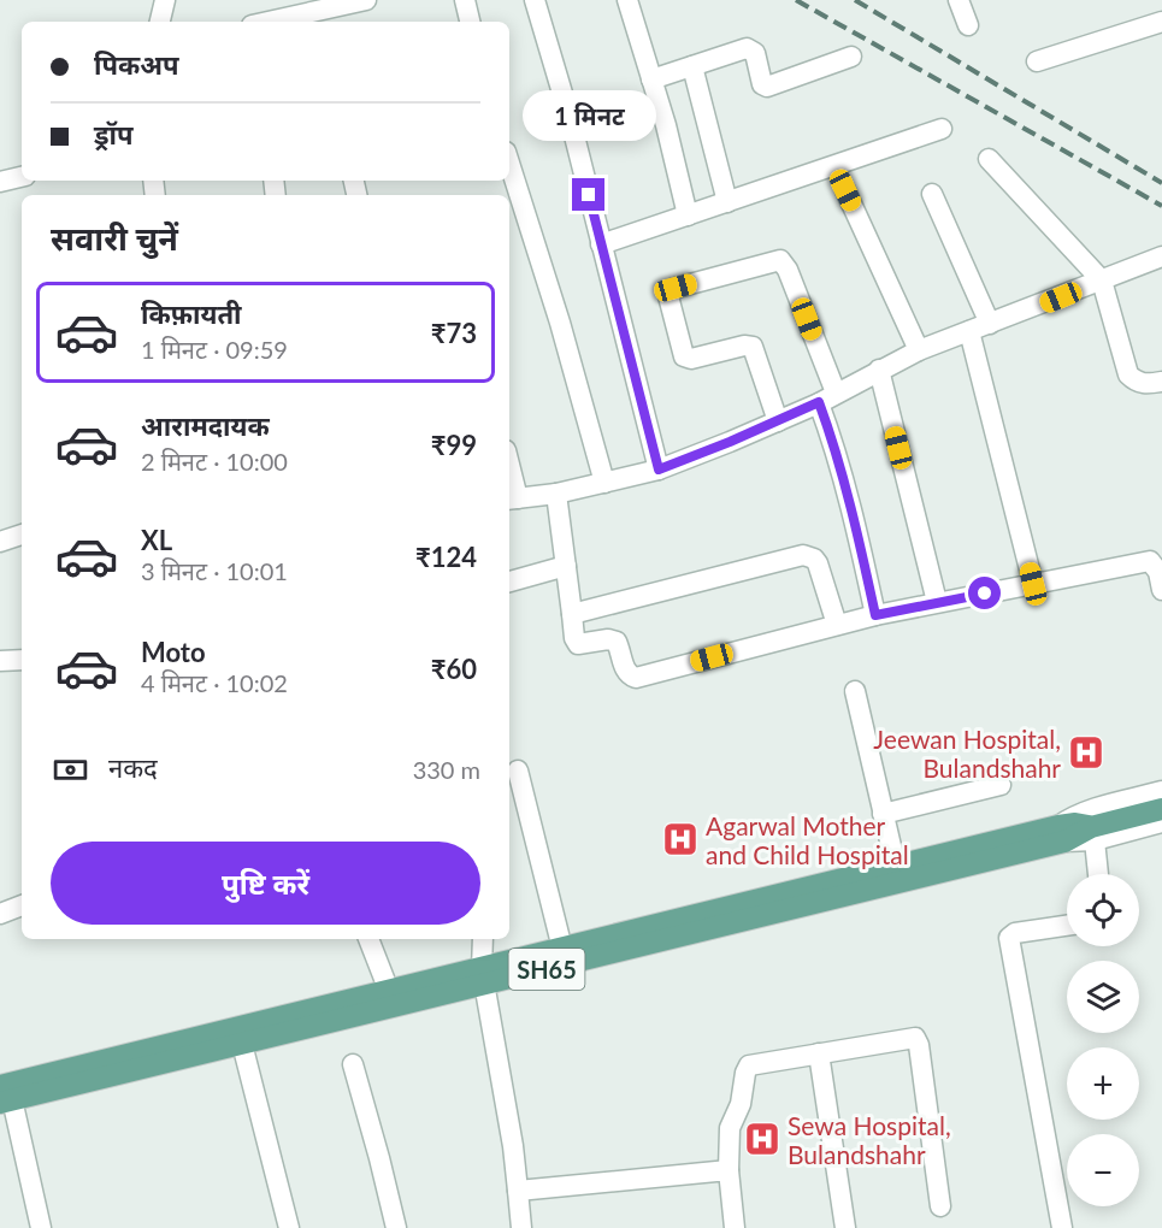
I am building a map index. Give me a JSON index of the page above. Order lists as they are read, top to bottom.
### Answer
{
  "streets": {
    "main road": ["SH65"]
  },
  "places": {
    "hospital": ["Jeewan Hospital, Bulandshahr", "Agarwal Mother and Child Hospital", "Sewa Hospital, Bulandshahr"]
  },
  "page": {
    "banner": ["पिकअप", "ड्रॉप"],
    "bubble": "1 मिनट",
    "heading": "सवारी चुनें",
    "list": [
      {
        "name": "किफ़ायती",
        "note": "1 मिनट · 09:59",
        "value": "₹73"
      },
      {
        "name": "आरामदायक",
        "note": "2 मिनट · 10:00",
        "value": "₹99"
      },
      {
        "name": "XL",
        "note": "3 मिनट · 10:01",
        "value": "₹124"
      },
      {
        "name": "Moto",
        "note": "4 मिनट · 10:02",
        "value": "₹60"
      }
    ],
    "pay": ["नकद", "330 m"],
    "buttons": "पुष्टि करें",
    "map_buttons": ["+", "−"]
  }
}
